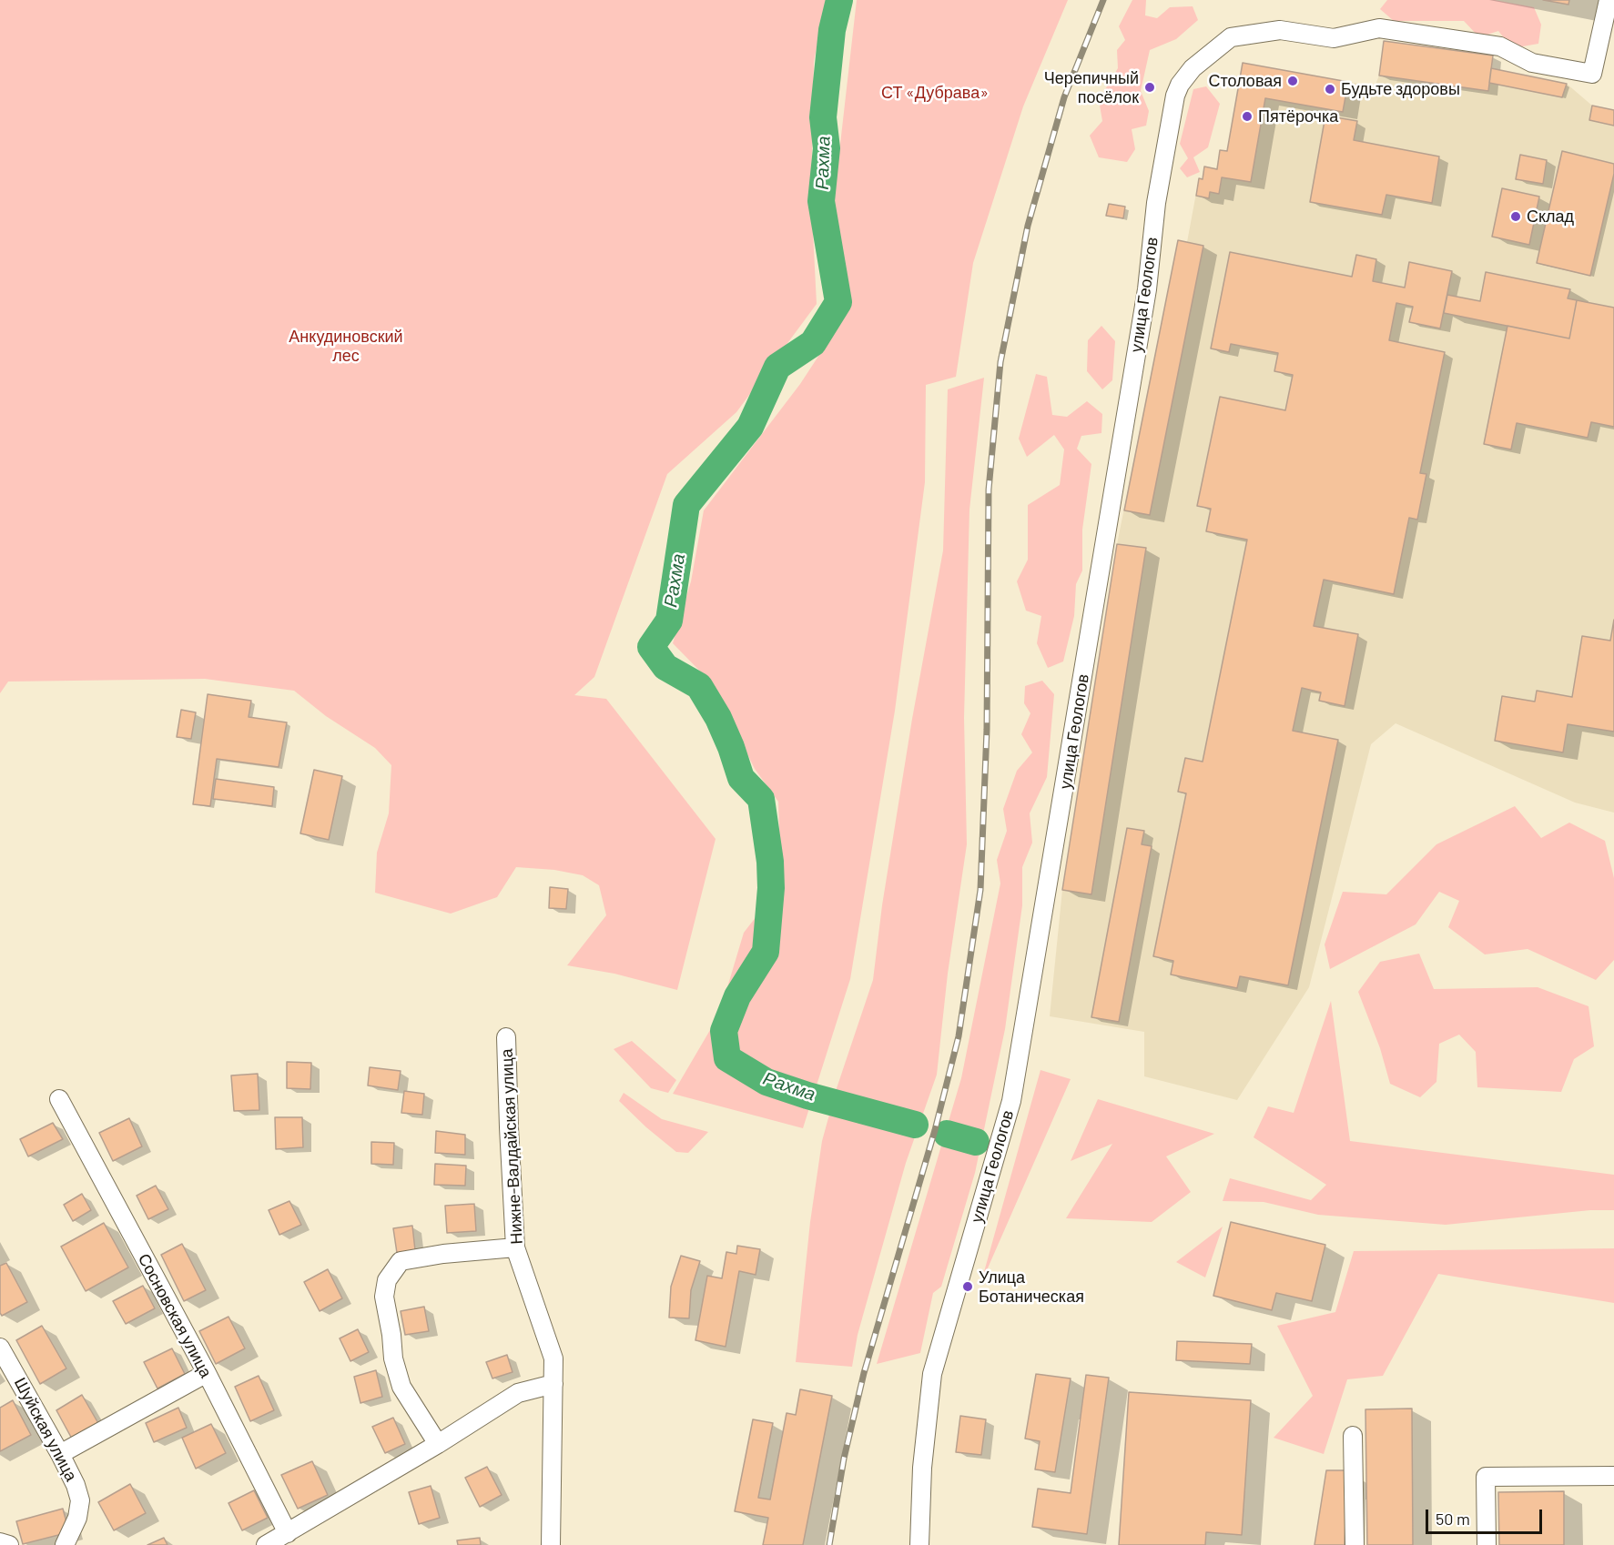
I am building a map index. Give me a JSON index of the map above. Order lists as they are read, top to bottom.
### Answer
{
  "streets": {
    "street": [
      "улица Геологов",
      "Нижне-Валдайская улица",
      "Сосновская улица",
      "Шуйская улица"
    ]
  },
  "water": ["Рахма"],
  "parks": ["СТ «Дубрава»", "Анкудиновский лес"],
  "places": [
    "Столовая",
    "Черепичный посёлок",
    "Будьте здоровы",
    "Пятёрочка",
    "Склад",
    "Улица Ботаническая"
  ],
  "scale_bar": "50 m"
}
